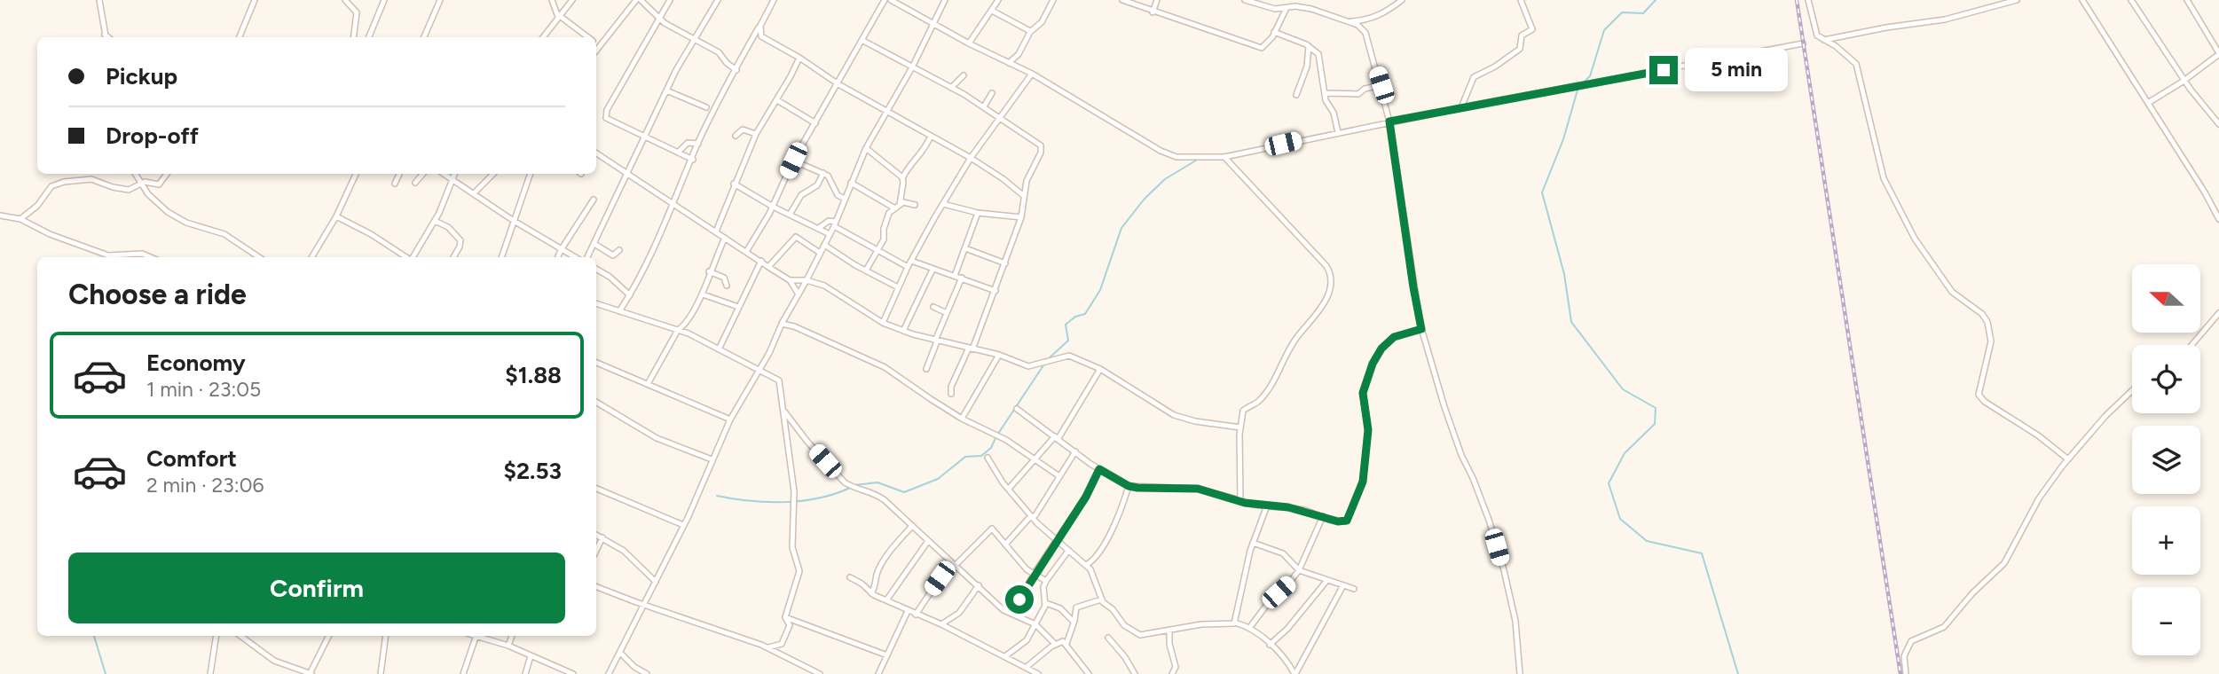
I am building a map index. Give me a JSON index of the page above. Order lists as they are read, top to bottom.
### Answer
{
  "north": "left",
  "page": {
    "banner": ["Pickup", "Drop-off"],
    "bubble": "5 min",
    "heading": "Choose a ride",
    "map_buttons": ["+", "−"],
    "list": [
      {
        "name": "Economy",
        "note": "1 min · 23:05",
        "value": "$1.88"
      },
      {
        "name": "Comfort",
        "note": "2 min · 23:06",
        "value": "$2.53"
      }
    ],
    "buttons": "Confirm"
  }
}
